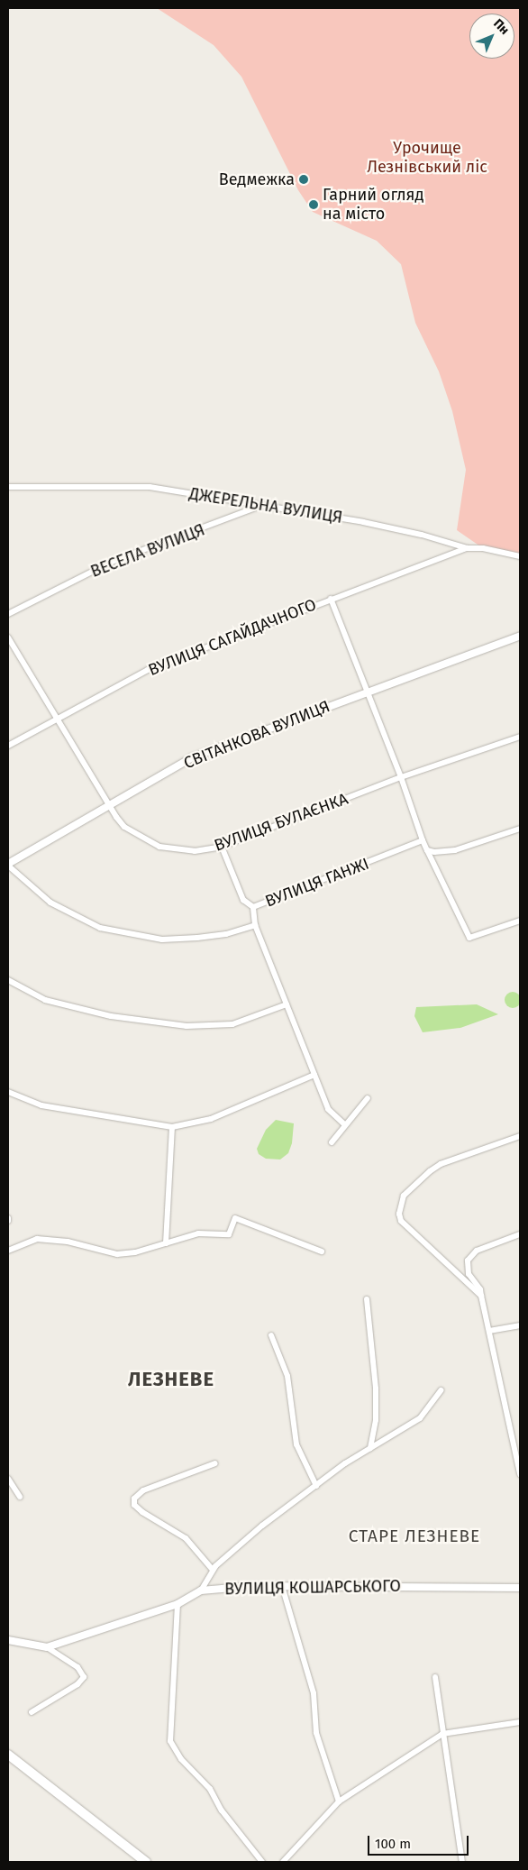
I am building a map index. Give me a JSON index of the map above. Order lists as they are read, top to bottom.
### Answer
{
  "streets": {
    "street": [
      "ДЖЕРЕЛЬНА ВУЛИЦЯ",
      "ВЕСЕЛА ВУЛИЦЯ",
      "ВУЛИЦЯ САГАЙДАЧНОГО",
      "СВІТАНКОВА ВУЛИЦЯ",
      "ВУЛИЦЯ БУЛАЄНКА",
      "ВУЛИЦЯ ГАНЖІ",
      "ВУЛИЦЯ КОШАРСЬКОГО"
    ]
  },
  "crossings": [
    ["ДЖЕРЕЛЬНА ВУЛИЦЯ", "ВЕСЕЛА ВУЛИЦЯ"],
    ["ДЖЕРЕЛЬНА ВУЛИЦЯ", "ВУЛИЦЯ САГАЙДАЧНОГО"],
    ["ВУЛИЦЯ САГАЙДАЧНОГО", "ВУЛИЦЯ БУЛАЄНКА"],
    ["СВІТАНКОВА ВУЛИЦЯ", "ВУЛИЦЯ БУЛАЄНКА"],
    ["СВІТАНКОВА ВУЛИЦЯ", "ВУЛИЦЯ ГАНЖІ"]
  ],
  "districts": ["ЛЕЗНЕВЕ", "СТАРЕ ЛЕЗНЕВЕ"],
  "parks": ["Урочище Лезнівський ліс"],
  "places": ["Ведмежка", "Гарний огляд на місто"],
  "scale_bar": "100 m",
  "north": "top right"
}
